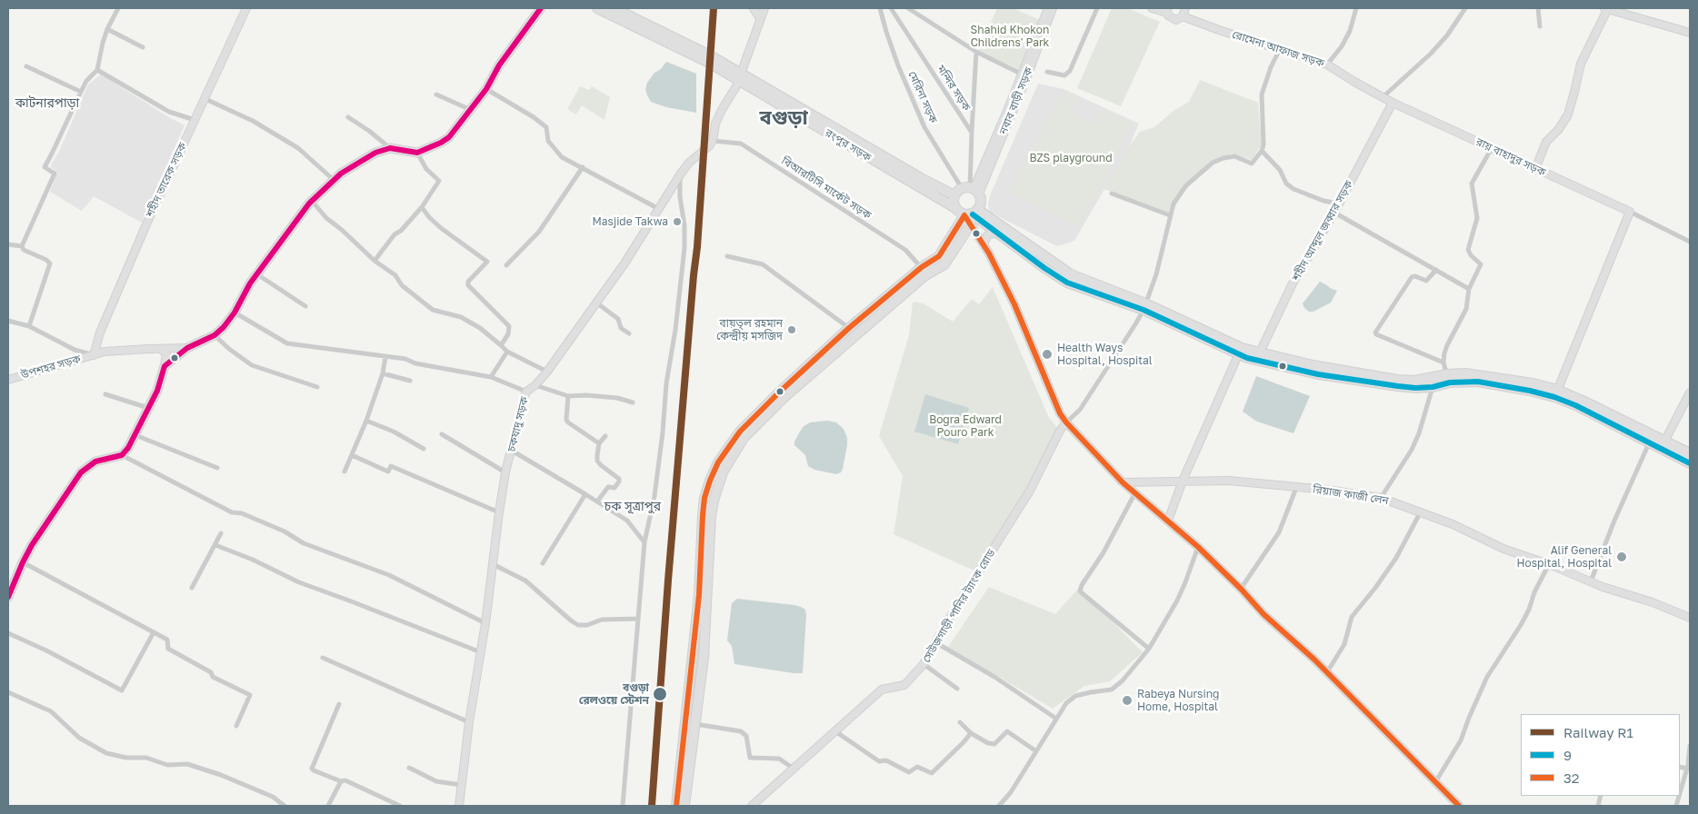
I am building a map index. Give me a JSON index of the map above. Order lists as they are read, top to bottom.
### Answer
{
  "streets": {
    "highway": ["রংপুর সড়ক"],
    "street": [
      "রোমেনা আফাজ সড়ক",
      "মন্দির সড়ক",
      "মেরিনা সড়ক",
      "নবাব বাড়ী সড়ক",
      "রায় বাহাদুর সড়ক",
      "শহীদ তারেক সড়ক",
      "বিআরটিসি মার্কেট সড়ক",
      "শহীদ আব্দুল জব্বার সড়ক",
      "উপশহর সড়ক",
      "চকযাদু সড়ক",
      "রিয়াজ কাজী লেন",
      "সেউজগাড়ী পানির ট্যাংক রোড"
    ]
  },
  "crossings": [
    ["রোমেনা আফাজ সড়ক", "রায় বাহাদুর সড়ক"],
    ["রোমেনা আফাজ সড়ক", "শহীদ আব্দুল জব্বার সড়ক"],
    ["মেরিনা সড়ক", "নবাব বাড়ী সড়ক"],
    ["মেরিনা সড়ক", "রংপুর সড়ক"],
    ["নবাব বাড়ী সড়ক", "রংপুর সড়ক"],
    ["রায় বাহাদুর সড়ক", "শহীদ আব্দুল জব্বার সড়ক"],
    ["শহীদ তারেক সড়ক", "উপশহর সড়ক"],
    ["বিআরটিসি মার্কেট সড়ক", "চকযাদু সড়ক"]
  ],
  "districts": ["কাটনারপাড়া", "বগুড়া", "চক সূত্রাপুর"],
  "parks": ["Shahid Khokon Childrens' Park", "BZS playground", "Bogra Edward Pouro Park"],
  "places": [
    "Masjide Takwa",
    "বায়তুল রহমান কেন্দ্রীয় মসজিদ",
    "Health Ways Hospital, Hospital",
    "Alif General Hospital, Hospital",
    "বগুড়া রেলওয়ে স্টেশন",
    "Rabeya Nursing Home, Hospital"
  ],
  "lines": ["rail line R1", "transit line 9", "transit line 32"],
  "legend": ["Railway R1", "9", "32"]
}
